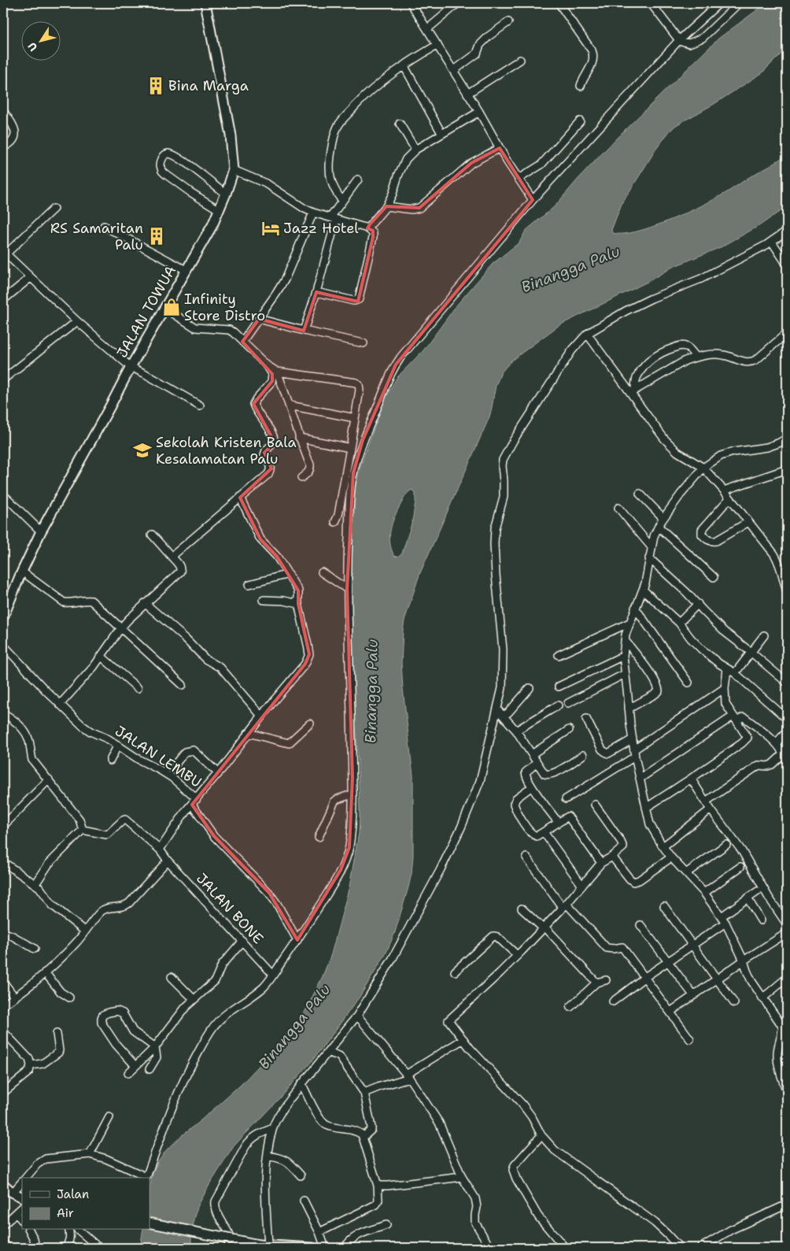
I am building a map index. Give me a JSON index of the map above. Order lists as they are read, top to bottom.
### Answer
{
  "streets": {
    "main road": ["JALAN TOWUA"],
    "street": ["JALAN LEMBU", "JALAN BONE"]
  },
  "water": ["Binangga Palu"],
  "places": {
    "building": ["Bina Marga", "RS Samaritan Palu"],
    "hotel": ["Jazz Hotel"],
    "shop": ["Infinity Store Distro"],
    "school or university": ["Sekolah Kristen Bala Kesalamatan Palu"]
  },
  "legend": ["Jalan", "Air"],
  "north": "bottom left"
}
